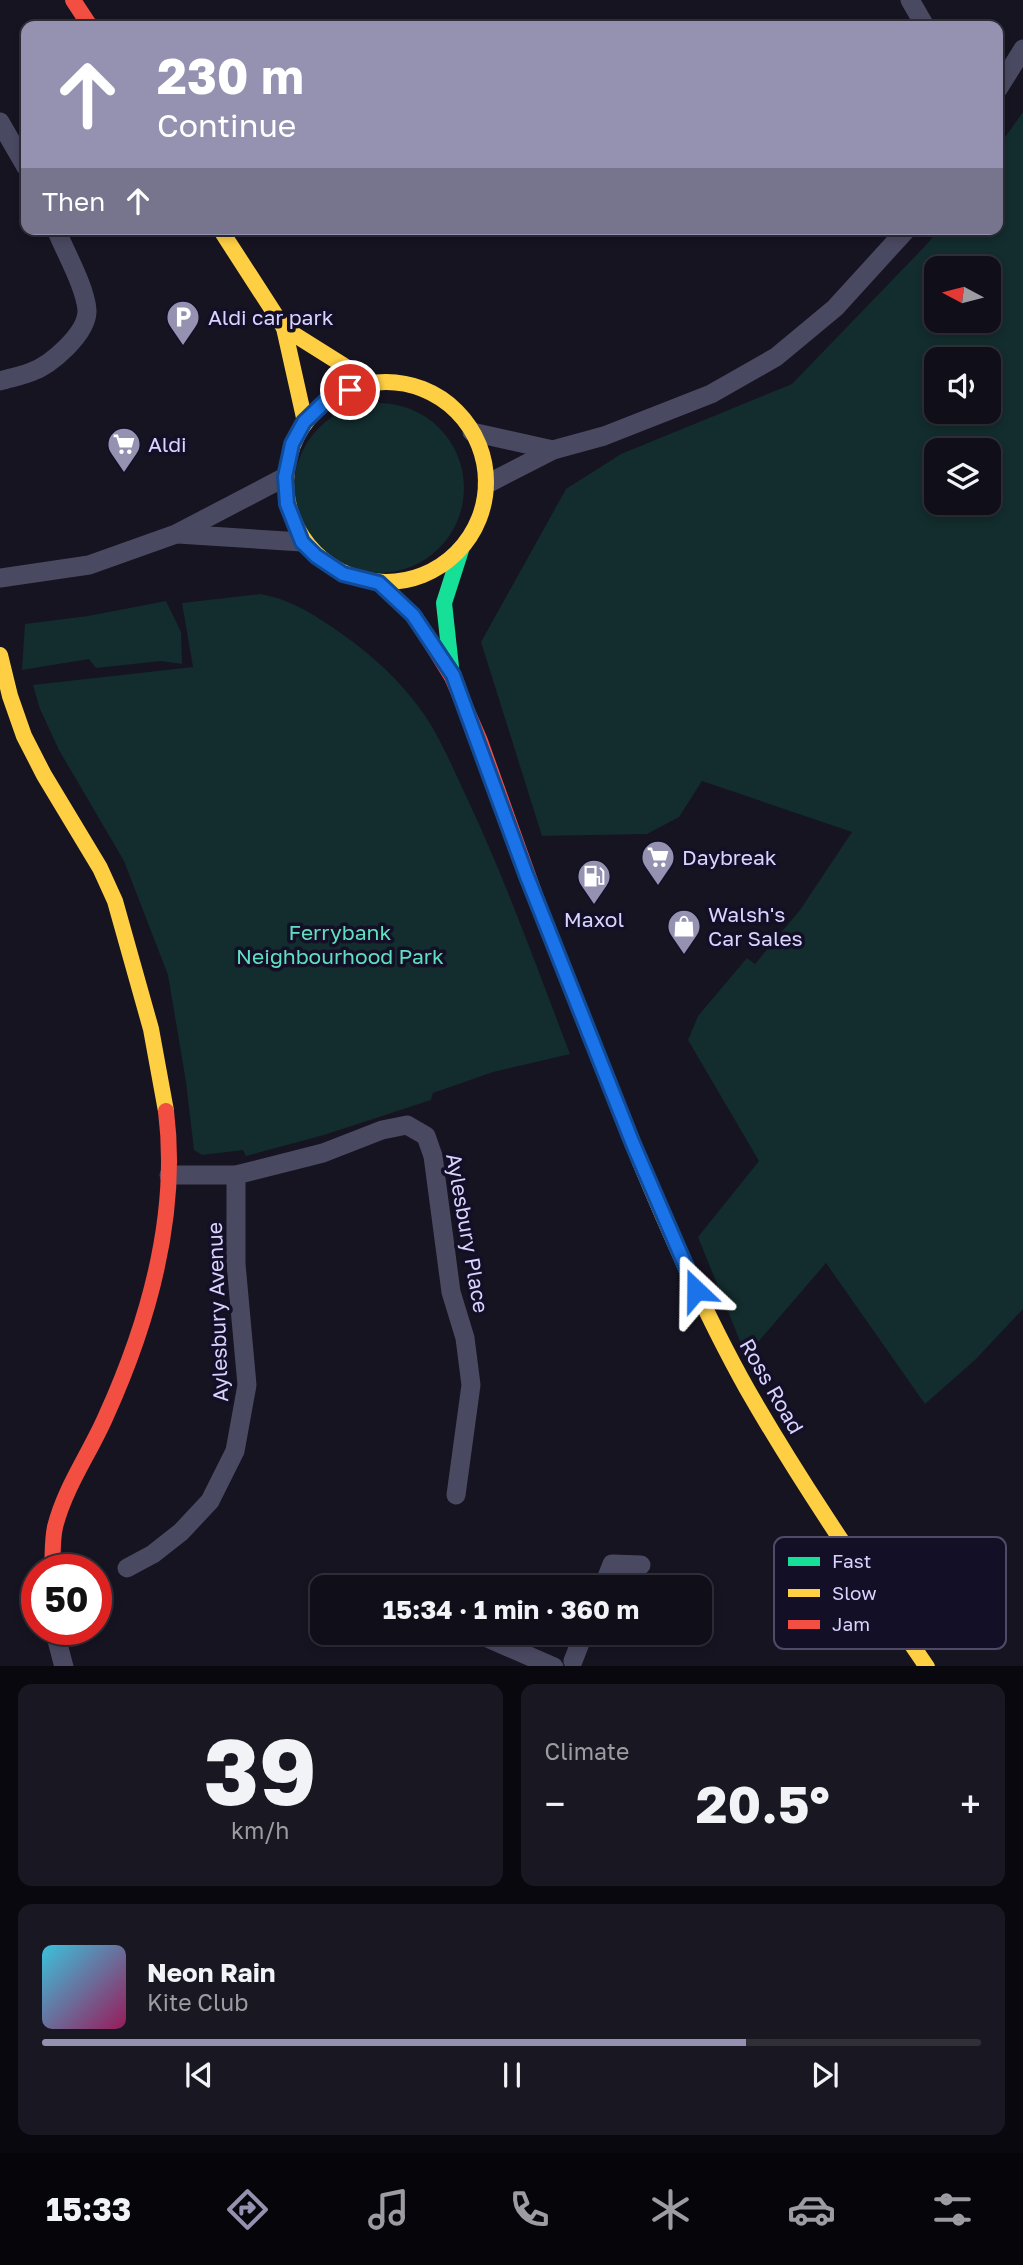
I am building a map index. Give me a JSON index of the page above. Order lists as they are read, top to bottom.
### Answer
{
  "streets": {
    "main road": ["Ross Road"],
    "street": ["Aylesbury Place", "Aylesbury Avenue"]
  },
  "crossings": [
    ["Aylesbury Place", "Aylesbury Avenue"]
  ],
  "parks": ["Ferrybank Neighbourhood Park"],
  "places": {
    "parking": ["Aldi car park"],
    "supermarket": ["Aldi", "Daybreak"],
    "fuel station": ["Maxol"],
    "shop": ["Walsh's Car Sales"]
  },
  "legend": ["Fast", "Slow", "Jam"],
  "north": "left",
  "page": {
    "turn": ["230 m", "Continue"],
    "then": "Then",
    "limit": "50",
    "trip": "15:34 · 1 min · 360 m",
    "tile": [
      ["39", "km/h"],
      "Climate"
    ],
    "heat": ["−", "20.5°", "+"],
    "song": ["Neon Rain", "Kite Club"],
    "tabs": "15:33"
  }
}
